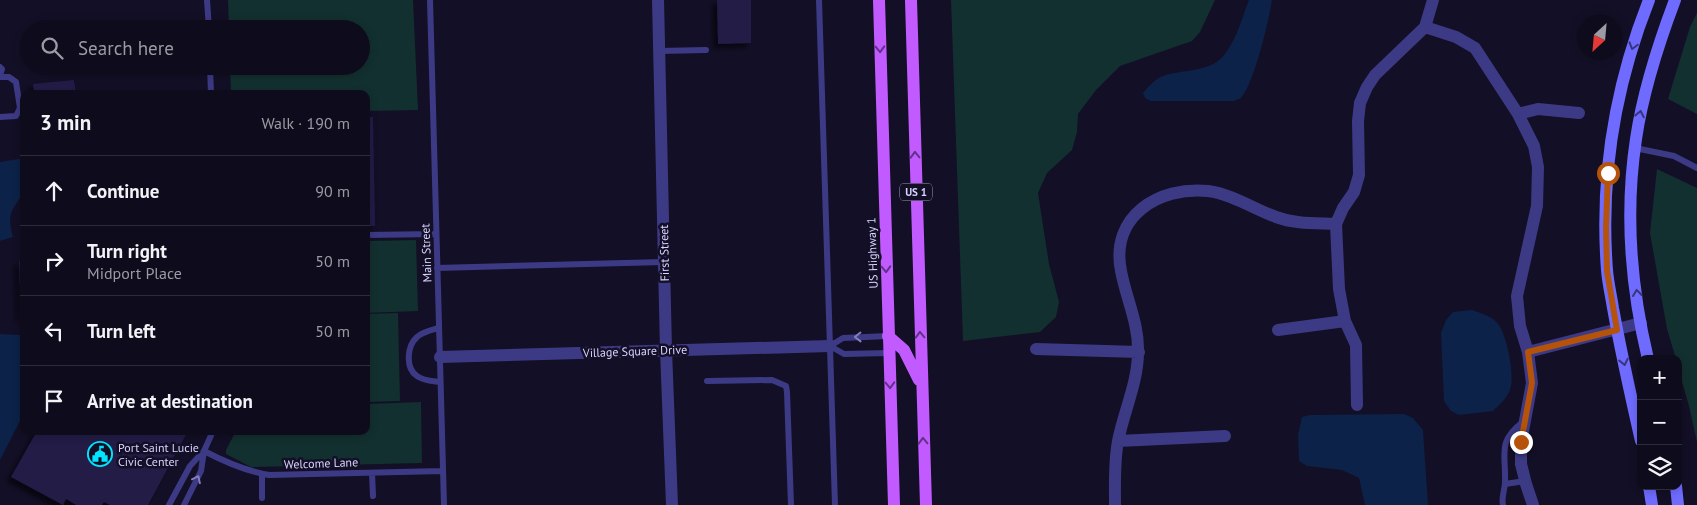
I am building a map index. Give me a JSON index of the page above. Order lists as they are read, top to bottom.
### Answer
{
  "streets": {
    "main road": ["US 1", "US Highway 1"],
    "street": ["First Street", "Village Square Drive"],
    "lane": ["Main Street", "Welcome Lane"]
  },
  "crossings": [
    ["Main Street", "Village Square Drive"],
    ["Main Street", "Welcome Lane"],
    ["First Street", "Village Square Drive"],
    ["US Highway 1", "Village Square Drive"]
  ],
  "places": {
    "public building": ["Port Saint Lucie Civic Center"]
  },
  "north": "bottom left",
  "page": {
    "search": "Search here",
    "heading": ["3 min", "Walk · 190 m"],
    "list": [
      ["Continue", "90 m"],
      ["Turn right", "Midport Place", "50 m"],
      ["Turn left", "50 m"],
      "Arrive at destination"
    ],
    "map_buttons": ["+", "−"]
  }
}
